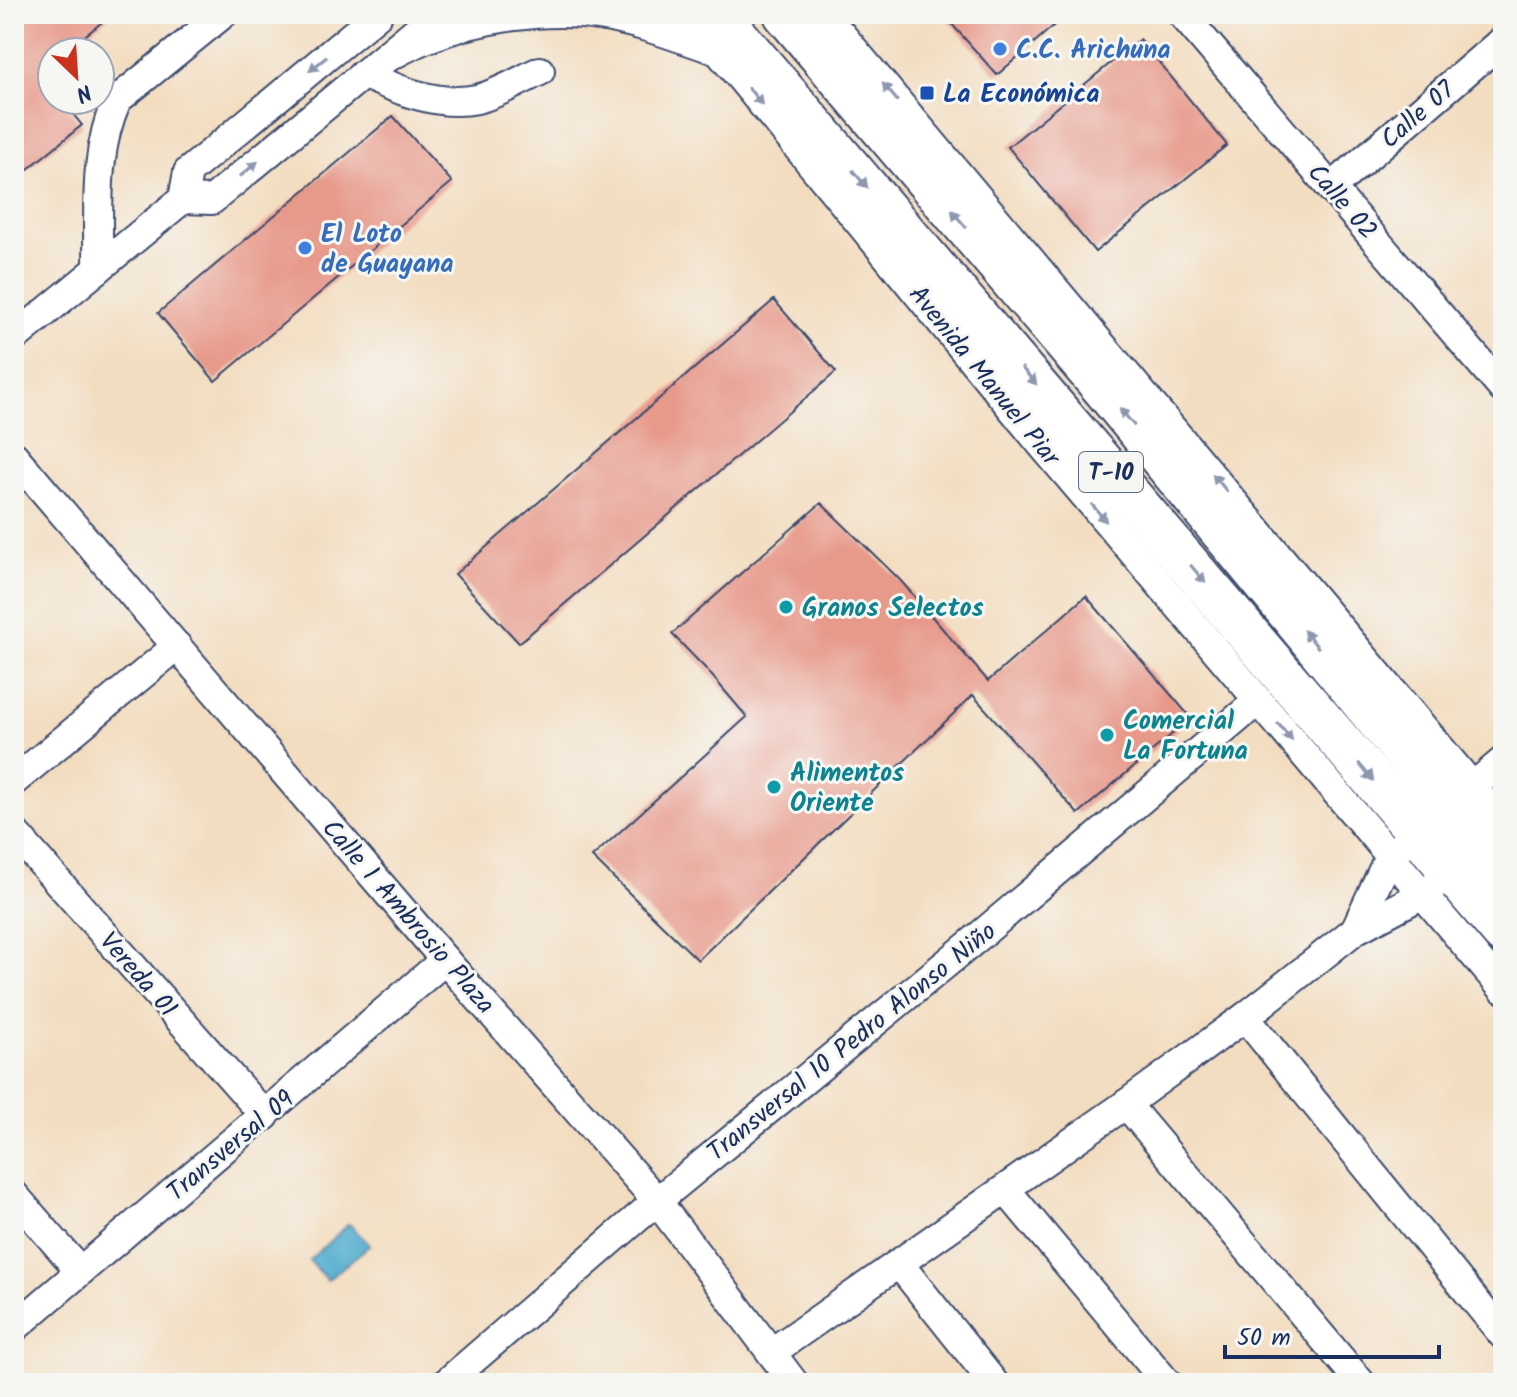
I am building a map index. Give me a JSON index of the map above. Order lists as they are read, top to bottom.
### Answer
{
  "streets": {
    "highway": ["Avenida Manuel Piar", "T-10"],
    "street": [
      "Calle 07",
      "Calle 02",
      "Calle 1 Ambrosio Plaza",
      "Vereda 01",
      "Transversal 10 Pedro Alonso Niño",
      "Transversal 09"
    ]
  },
  "crossings": [
    ["Calle 07", "Calle 02"],
    ["Avenida Manuel Piar", "Transversal 10 Pedro Alonso Niño"],
    ["Calle 1 Ambrosio Plaza", "Transversal 10 Pedro Alonso Niño"],
    ["Calle 1 Ambrosio Plaza", "Transversal 09"],
    ["Vereda 01", "Transversal 09"]
  ],
  "places": {
    "other": [
      "C.C. Arichuna",
      "El Loto de Guayana",
      "Granos Selectos",
      "Comercial La Fortuna",
      "Alimentos Oriente"
    ],
    "transit": ["La Económica"]
  },
  "scale_bar": "50 m",
  "north": "bottom right"
}
